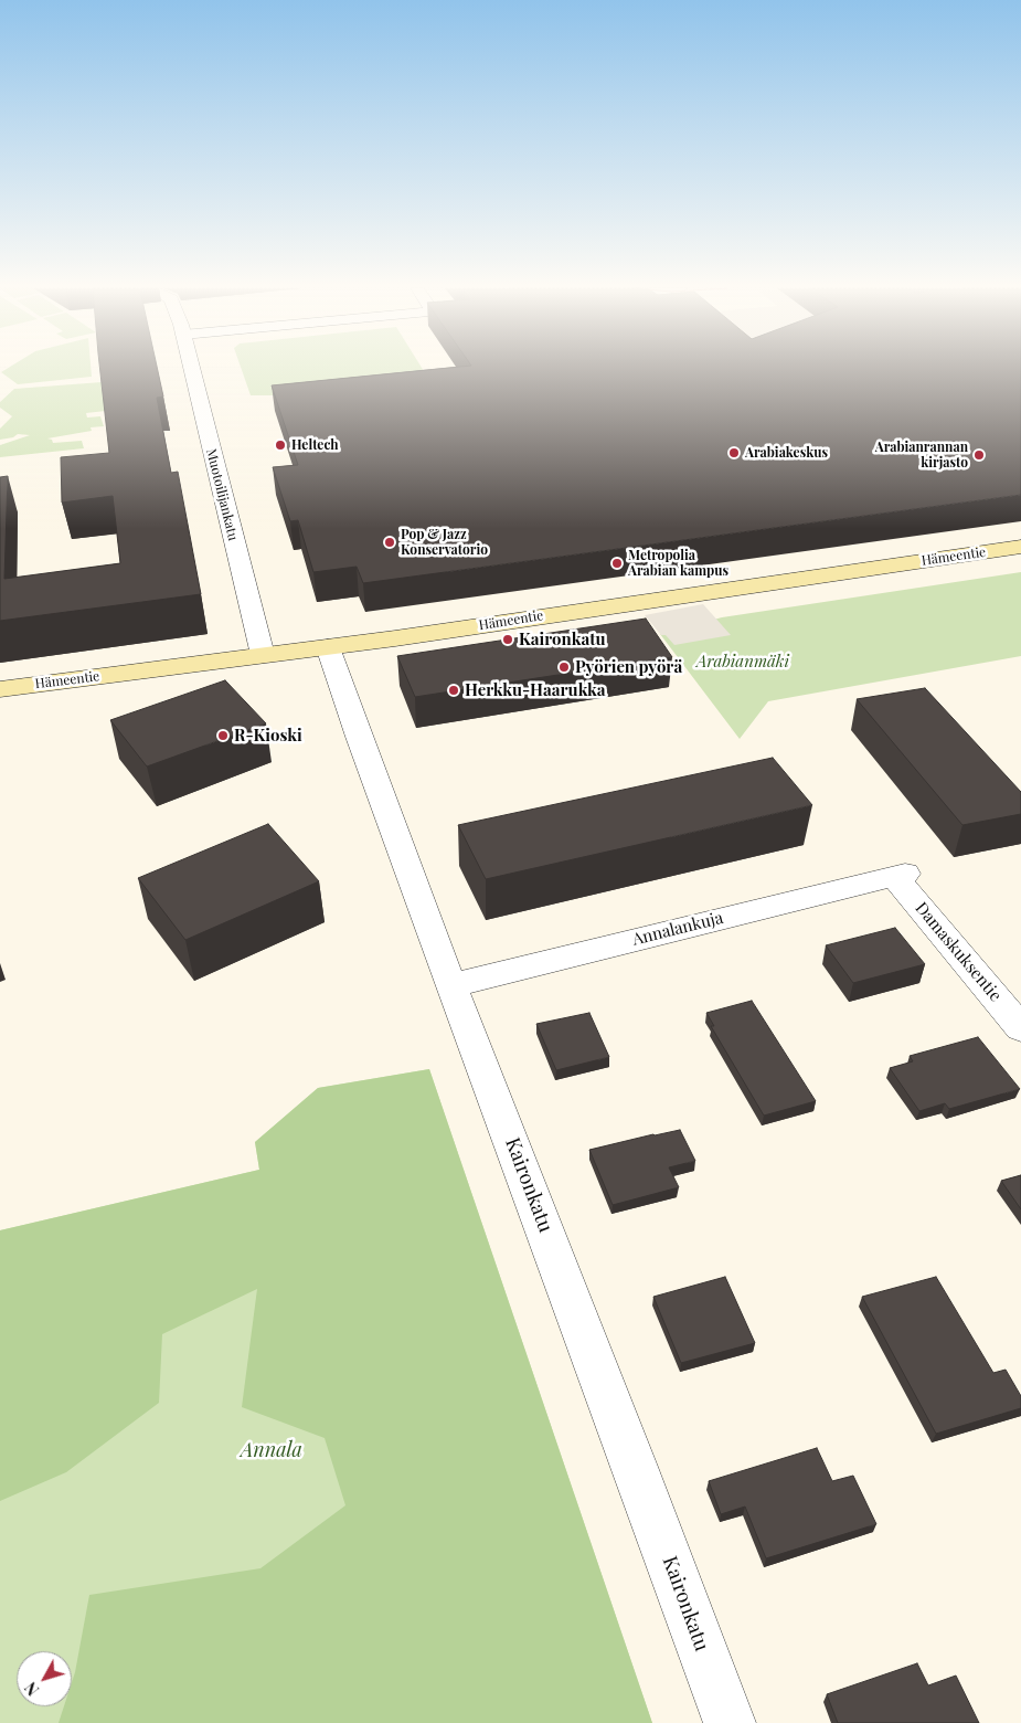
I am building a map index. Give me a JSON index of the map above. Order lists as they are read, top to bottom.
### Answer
{
  "streets": {
    "main road": ["Hämeentie"],
    "street": [
      "Muotoilijankatu",
      "Annalankuja",
      "Damaskuksentie",
      "Kaironkatu"
    ]
  },
  "crossings": [
    ["Muotoilijankatu", "Hämeentie"],
    ["Hämeentie", "Kaironkatu"],
    ["Annalankuja", "Damaskuksentie"],
    ["Annalankuja", "Kaironkatu"]
  ],
  "parks": ["Arabianmäki", "Annala"],
  "places": [
    "Heltech",
    "Arabiakeskus",
    "Arabianrannan kirjasto",
    "Pop & Jazz Konservatorio",
    "Metropolia Arabian kampus",
    "Kaironkatu",
    "Pyörien pyörä",
    "Herkku-Haarukka",
    "R-Kioski"
  ],
  "north": "bottom left"
}
